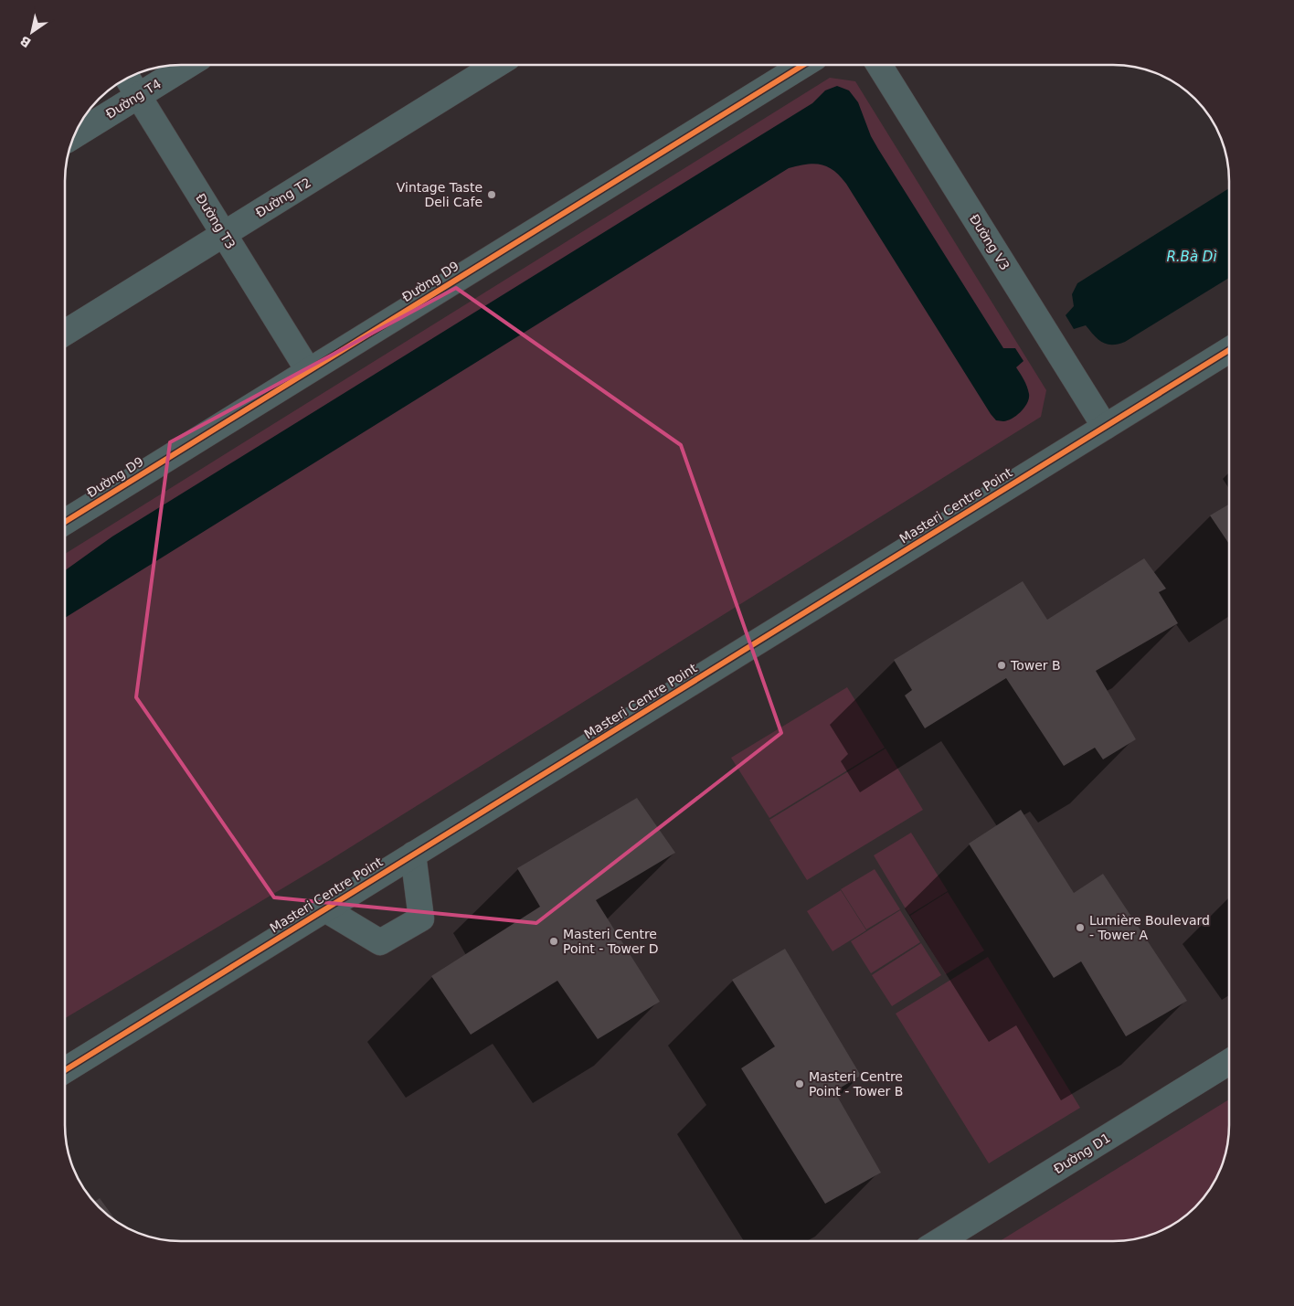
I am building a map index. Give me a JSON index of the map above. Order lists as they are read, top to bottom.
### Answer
{
  "streets": {
    "street": [
      "Đường T4",
      "Đường T2",
      "Đường T3",
      "Đường V3",
      "Đường D9",
      "Masteri Centre Point",
      "Đường D1"
    ]
  },
  "crossings": [
    ["Đường T4", "Đường T3"],
    ["Đường T2", "Đường T3"],
    ["Đường T3", "Đường D9"],
    ["Đường V3", "Masteri Centre Point"]
  ],
  "water": ["R.Bà Dì"],
  "places": [
    "Vintage Taste Deli Cafe",
    "Tower B",
    "Lumière Boulevard - Tower A",
    "Masteri Centre Point - Tower D",
    "Masteri Centre Point - Tower B"
  ],
  "north": "bottom left"
}
